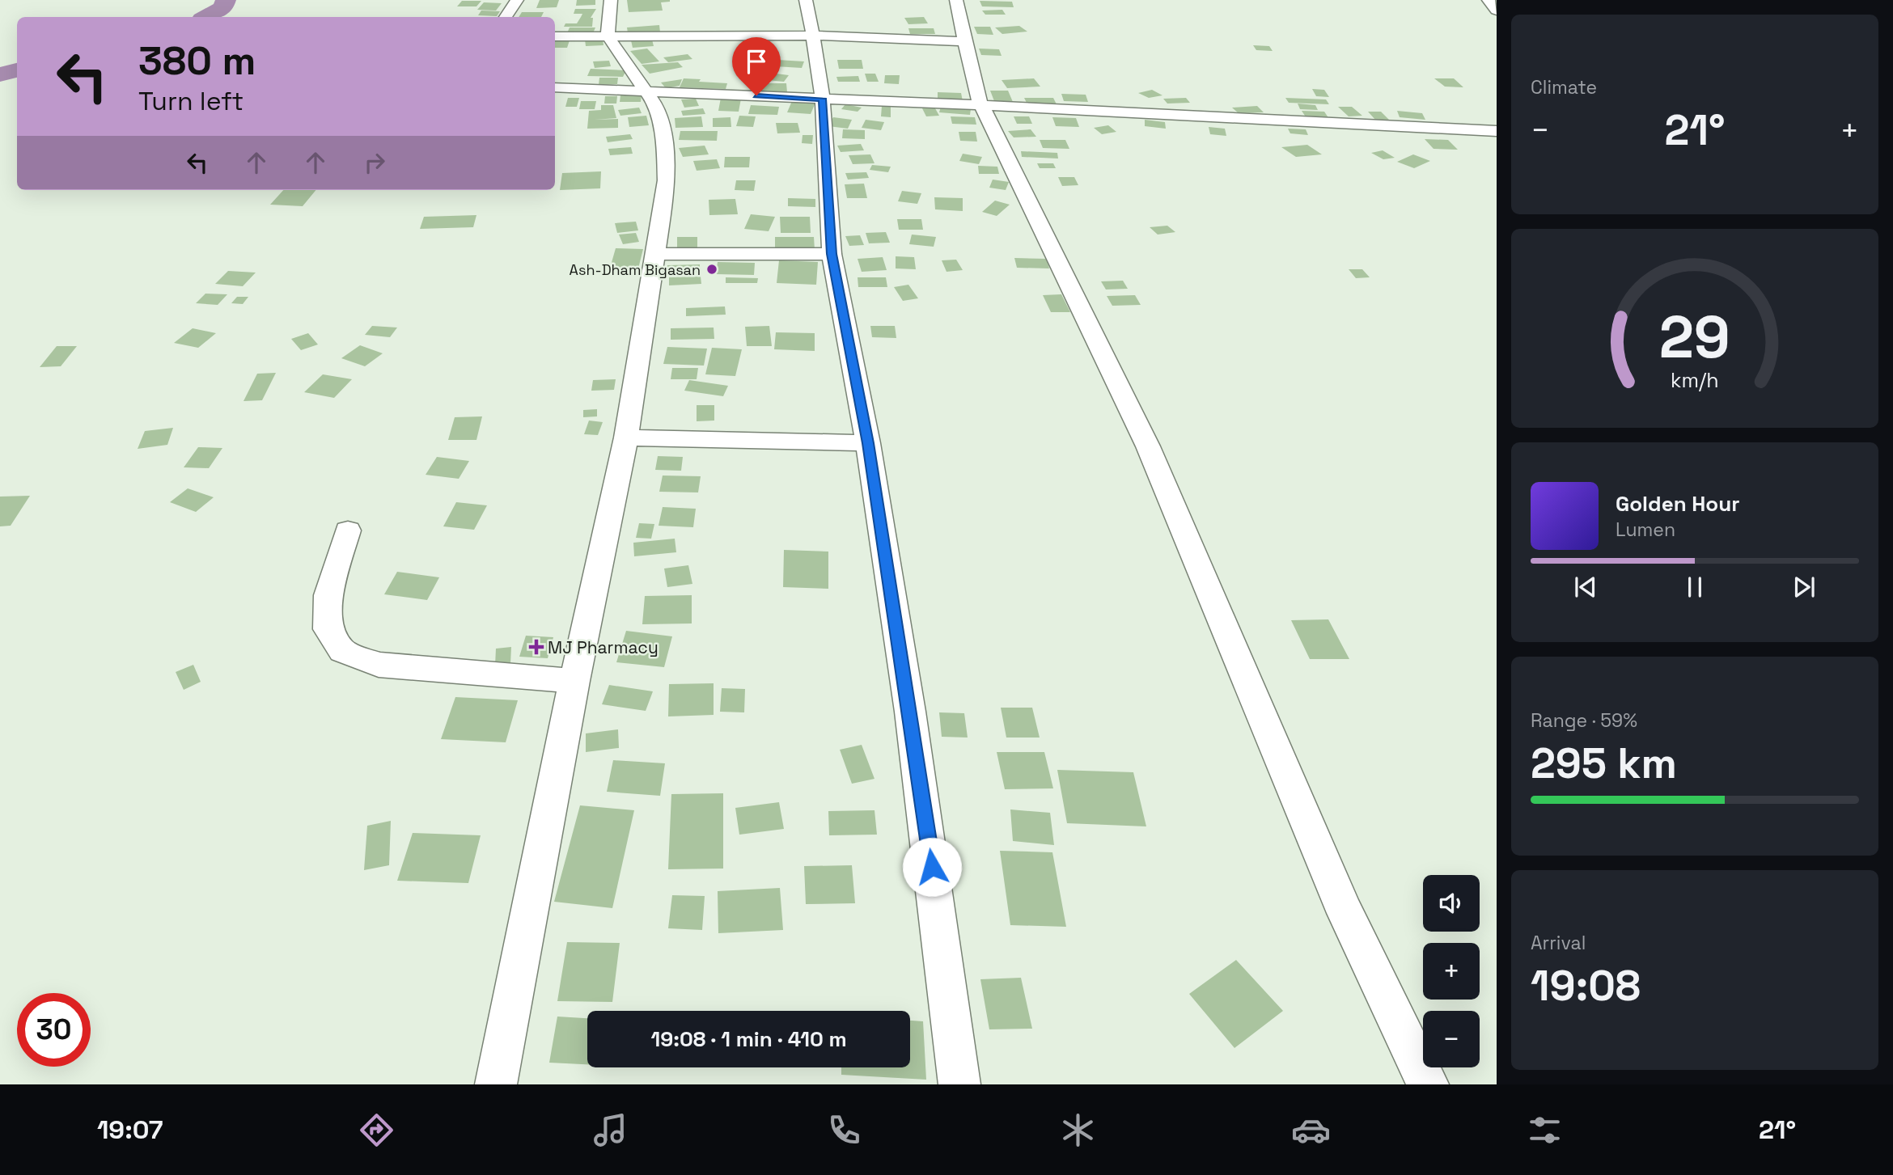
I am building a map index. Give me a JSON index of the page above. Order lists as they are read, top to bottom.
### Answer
{
  "places": {
    "other": ["Ash-Dham Bigasan"],
    "health": ["MJ Pharmacy"]
  },
  "page": {
    "tile": [
      "Climate",
      ["Range · 59%", "295 km"],
      ["Arrival", "19:08"]
    ],
    "turn": ["380 m", "Turn left"],
    "heat": ["−", "21°", "+"],
    "song": ["Golden Hour", "Lumen"],
    "map_buttons": ["+", "−"],
    "limit": "30",
    "trip": "19:08 · 1 min · 410 m",
    "tabs": ["19:07", "21°"],
    "gauge": ["29", "km/h"]
  }
}
